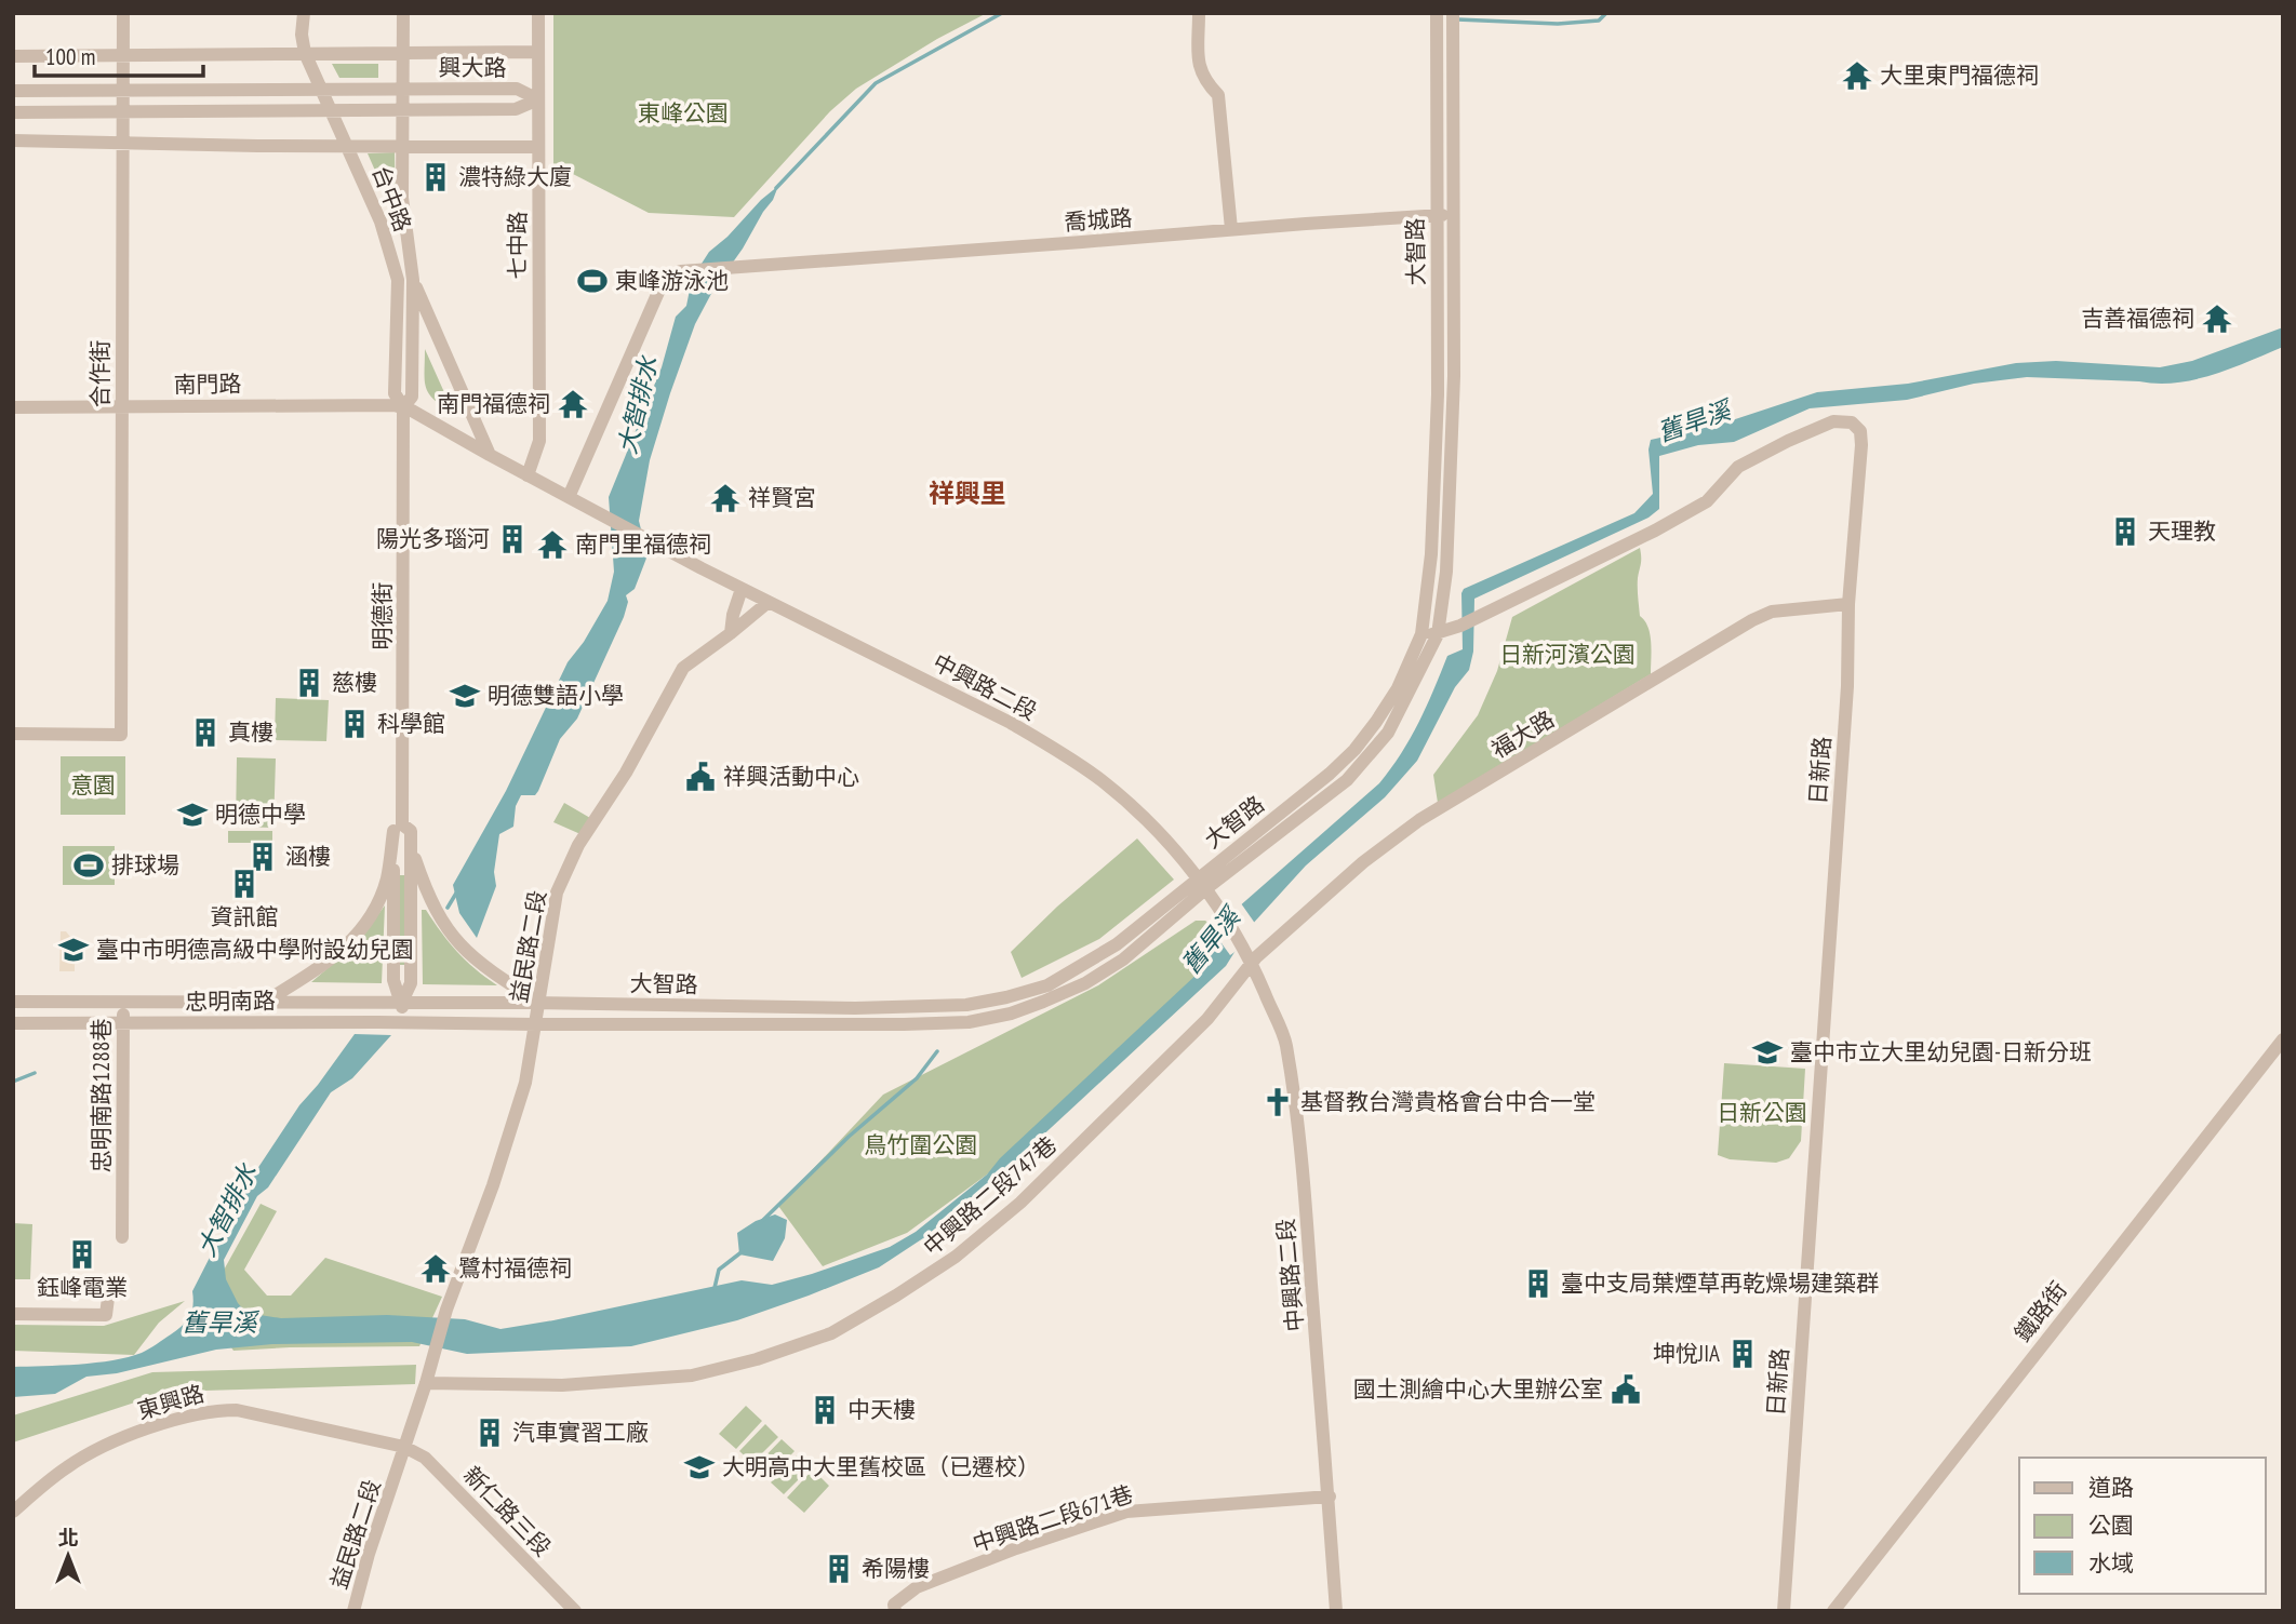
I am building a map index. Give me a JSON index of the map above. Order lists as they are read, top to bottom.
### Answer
{
  "streets": {
    "street": [
      "興大路",
      "台中路",
      "喬城路",
      "七中路",
      "大智路",
      "合作街",
      "南門路",
      "明德街",
      "中興路二段",
      "福大路",
      "日新路",
      "益民路二段",
      "忠明南路",
      "忠明南路1288巷",
      "中興路二段747巷",
      "鐵路街",
      "東興路",
      "新仁路三段",
      "中興路二段671巷"
    ]
  },
  "crossings": [
    ["興大路", "台中路"],
    ["興大路", "七中路"],
    ["興大路", "合作街"],
    ["台中路", "南門路"],
    ["台中路", "明德街"],
    ["喬城路", "大智路"],
    ["喬城路", "中興路二段"],
    ["大智路", "明德街"],
    ["大智路", "中興路二段"],
    ["大智路", "日新路"],
    ["大智路", "益民路二段"],
    ["大智路", "忠明南路"],
    ["合作街", "南門路"],
    ["南門路", "明德街"],
    ["明德街", "忠明南路"],
    ["中興路二段", "福大路"],
    ["中興路二段", "益民路二段"],
    ["中興路二段", "中興路二段747巷"],
    ["中興路二段", "中興路二段671巷"],
    ["福大路", "日新路"],
    ["福大路", "中興路二段747巷"],
    ["益民路二段", "中興路二段747巷"],
    ["益民路二段", "東興路"],
    ["益民路二段", "新仁路三段"],
    ["忠明南路", "忠明南路1288巷"],
    ["東興路", "新仁路三段"]
  ],
  "districts": ["祥興里"],
  "water": ["大智排水", "舊旱溪"],
  "parks": [
    "東峰公園",
    "日新河濱公園",
    "意園",
    "日新公園",
    "鳥竹圍公園"
  ],
  "places": {
    "temple": [
      "大里東門福德祠",
      "吉善福德祠",
      "南門福德祠",
      "祥賢宮",
      "南門里福德祠",
      "鷺村福德祠"
    ],
    "building": [
      "濃特綠大廈",
      "天理教",
      "陽光多瑙河",
      "慈樓",
      "科學館",
      "真樓",
      "涵樓",
      "資訊館",
      "鈺峰電業",
      "臺中支局葉煙草再乾燥場建築群",
      "坤悅JIA",
      "中天樓",
      "汽車實習工廠",
      "希陽樓"
    ],
    "sports": ["東峰游泳池", "排球場"],
    "school or university": [
      "明德雙語小學",
      "明德中學",
      "臺中市明德高級中學附設幼兒園",
      "臺中市立大里幼兒園-日新分班",
      "大明高中大里舊校區（已遷校）"
    ],
    "public building": ["祥興活動中心", "國土測繪中心大里辦公室"],
    "church": ["基督教台灣貴格會台中合一堂"]
  },
  "legend": ["道路", "公園", "水域"],
  "scale_bar": "100 m",
  "north": "top"
}
